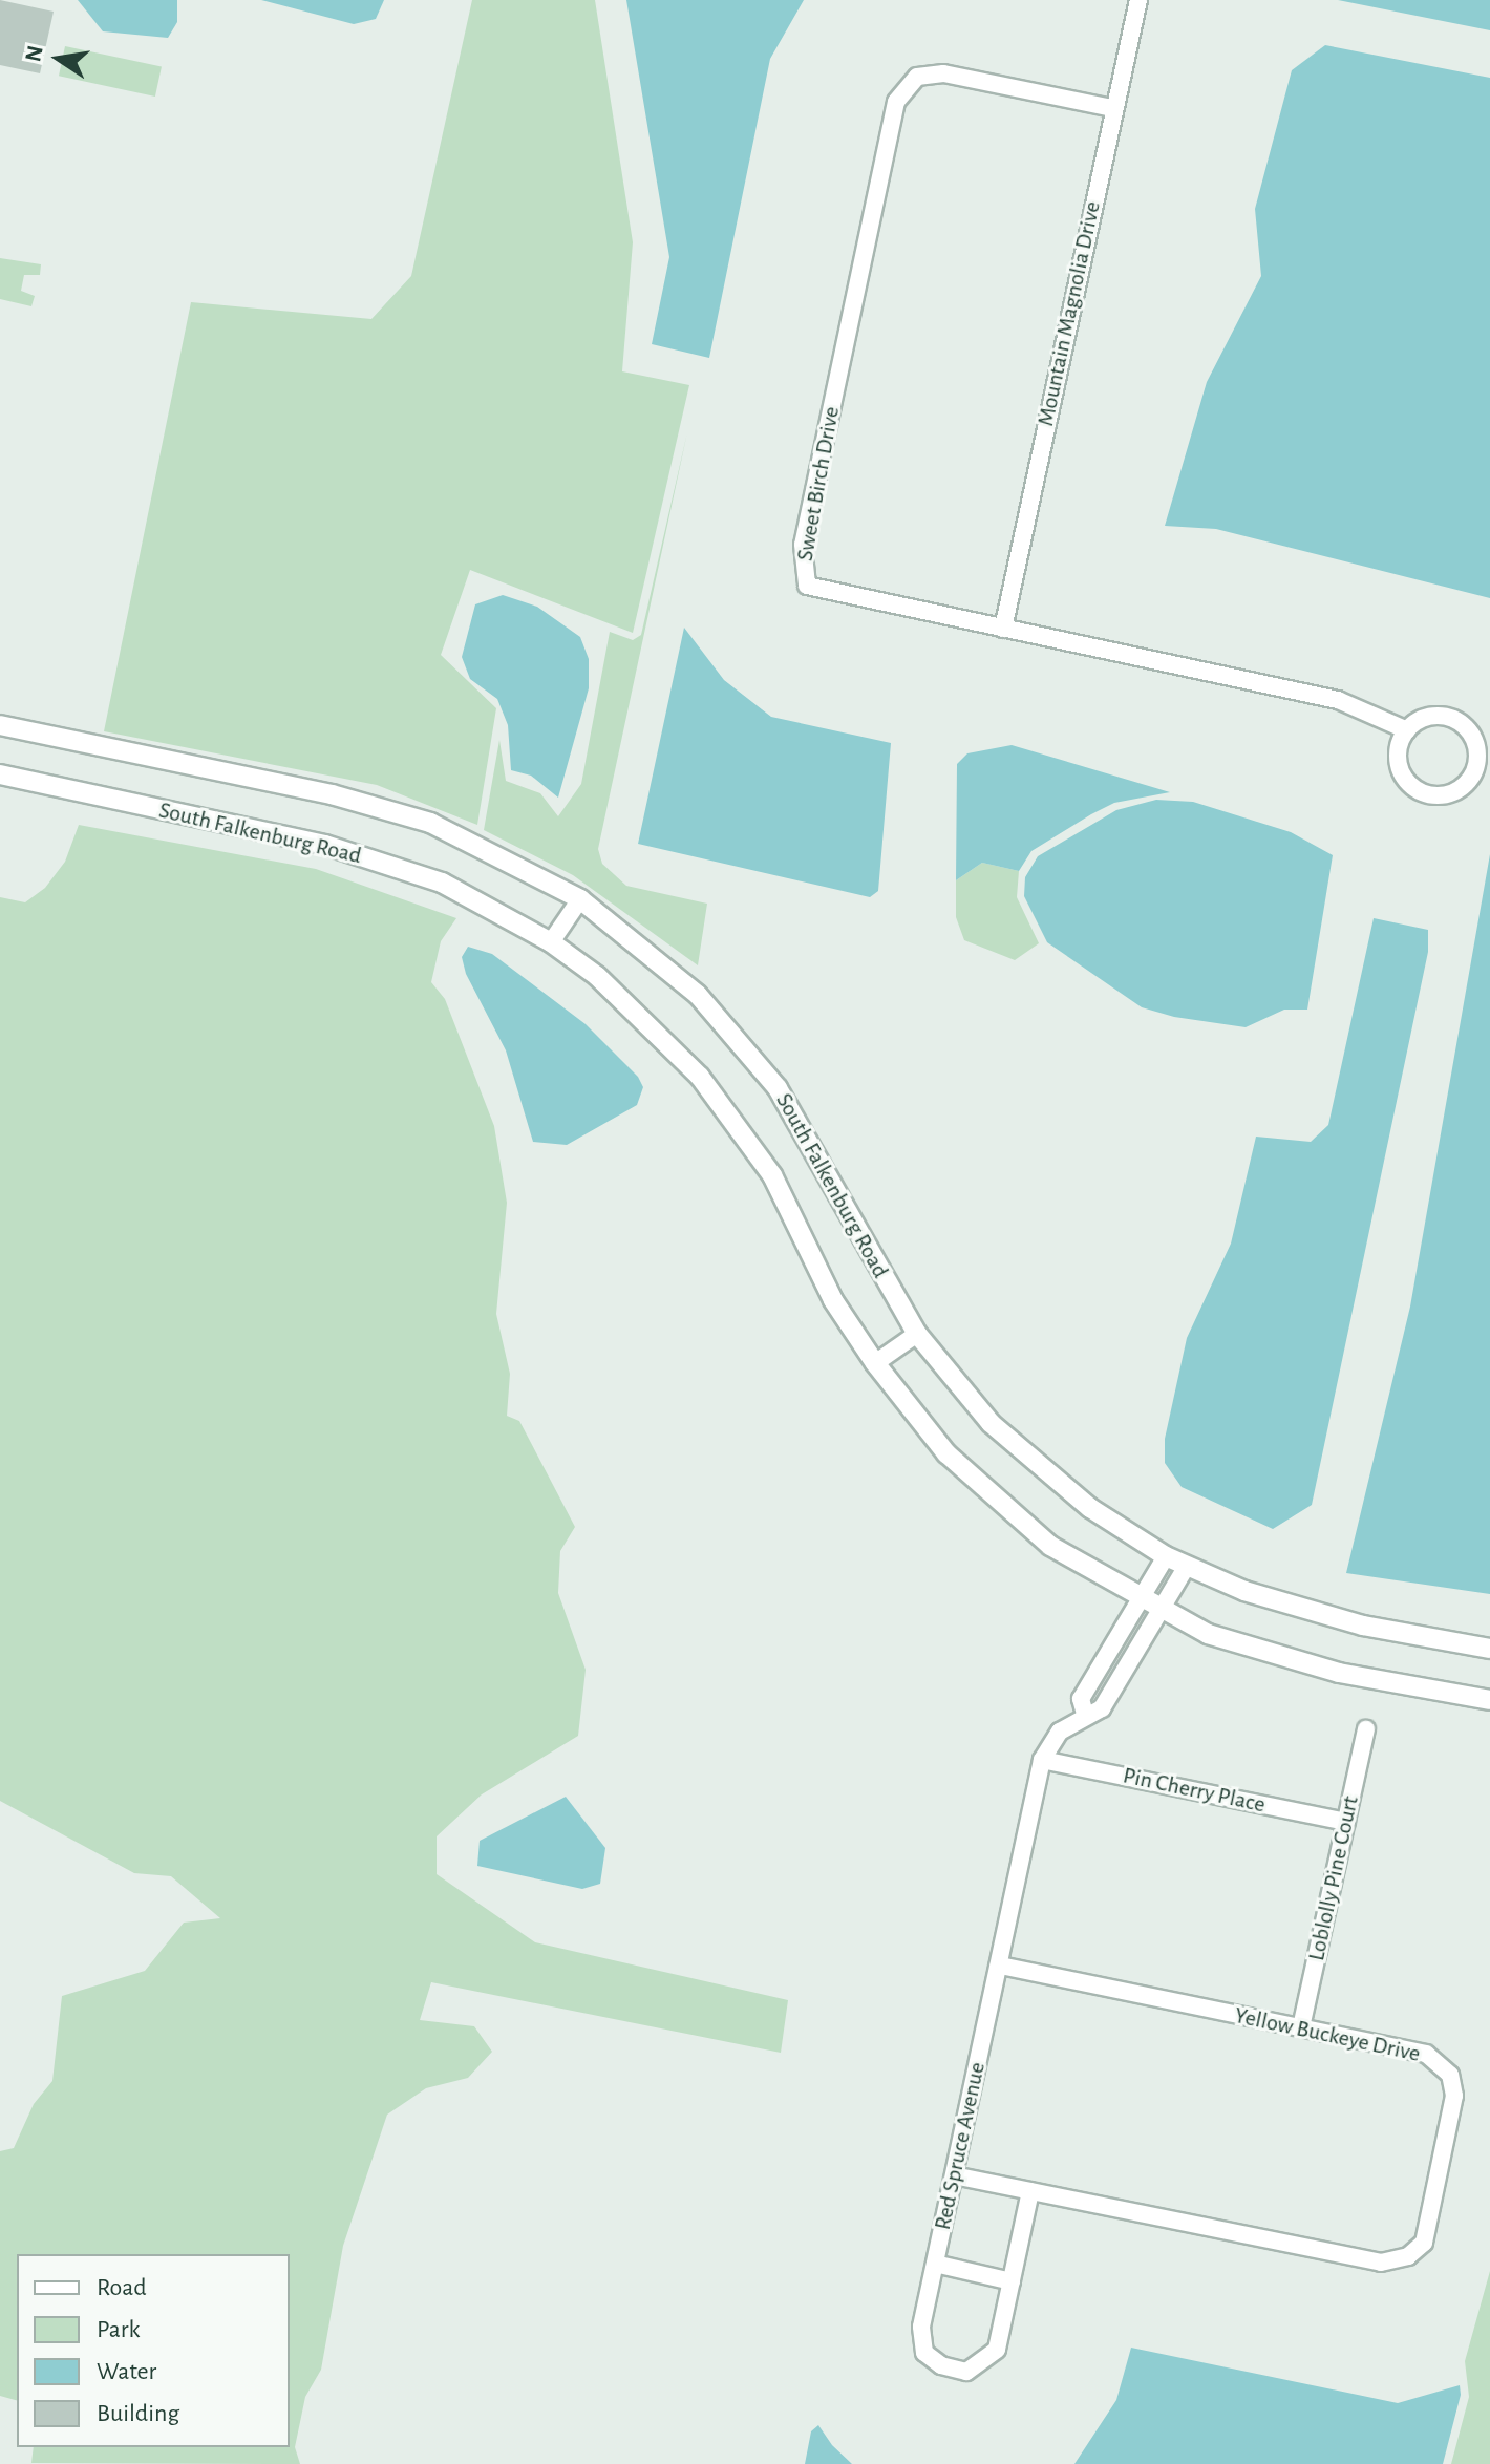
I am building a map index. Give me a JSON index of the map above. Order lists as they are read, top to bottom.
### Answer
{
  "streets": {
    "street": [
      "Mountain Magnolia Drive",
      "Sweet Birch Drive",
      "South Falkenburg Road",
      "Pin Cherry Place",
      "Loblolly Pine Court",
      "Yellow Buckeye Drive",
      "Red Spruce Avenue"
    ]
  },
  "crossings": [
    ["Mountain Magnolia Drive", "Sweet Birch Drive"],
    ["South Falkenburg Road", "Red Spruce Avenue"],
    ["Pin Cherry Place", "Loblolly Pine Court"],
    ["Pin Cherry Place", "Red Spruce Avenue"],
    ["Loblolly Pine Court", "Yellow Buckeye Drive"],
    ["Yellow Buckeye Drive", "Red Spruce Avenue"]
  ],
  "legend": [
    "Road",
    "Park",
    "Water",
    "Building"
  ],
  "north": "left"
}
